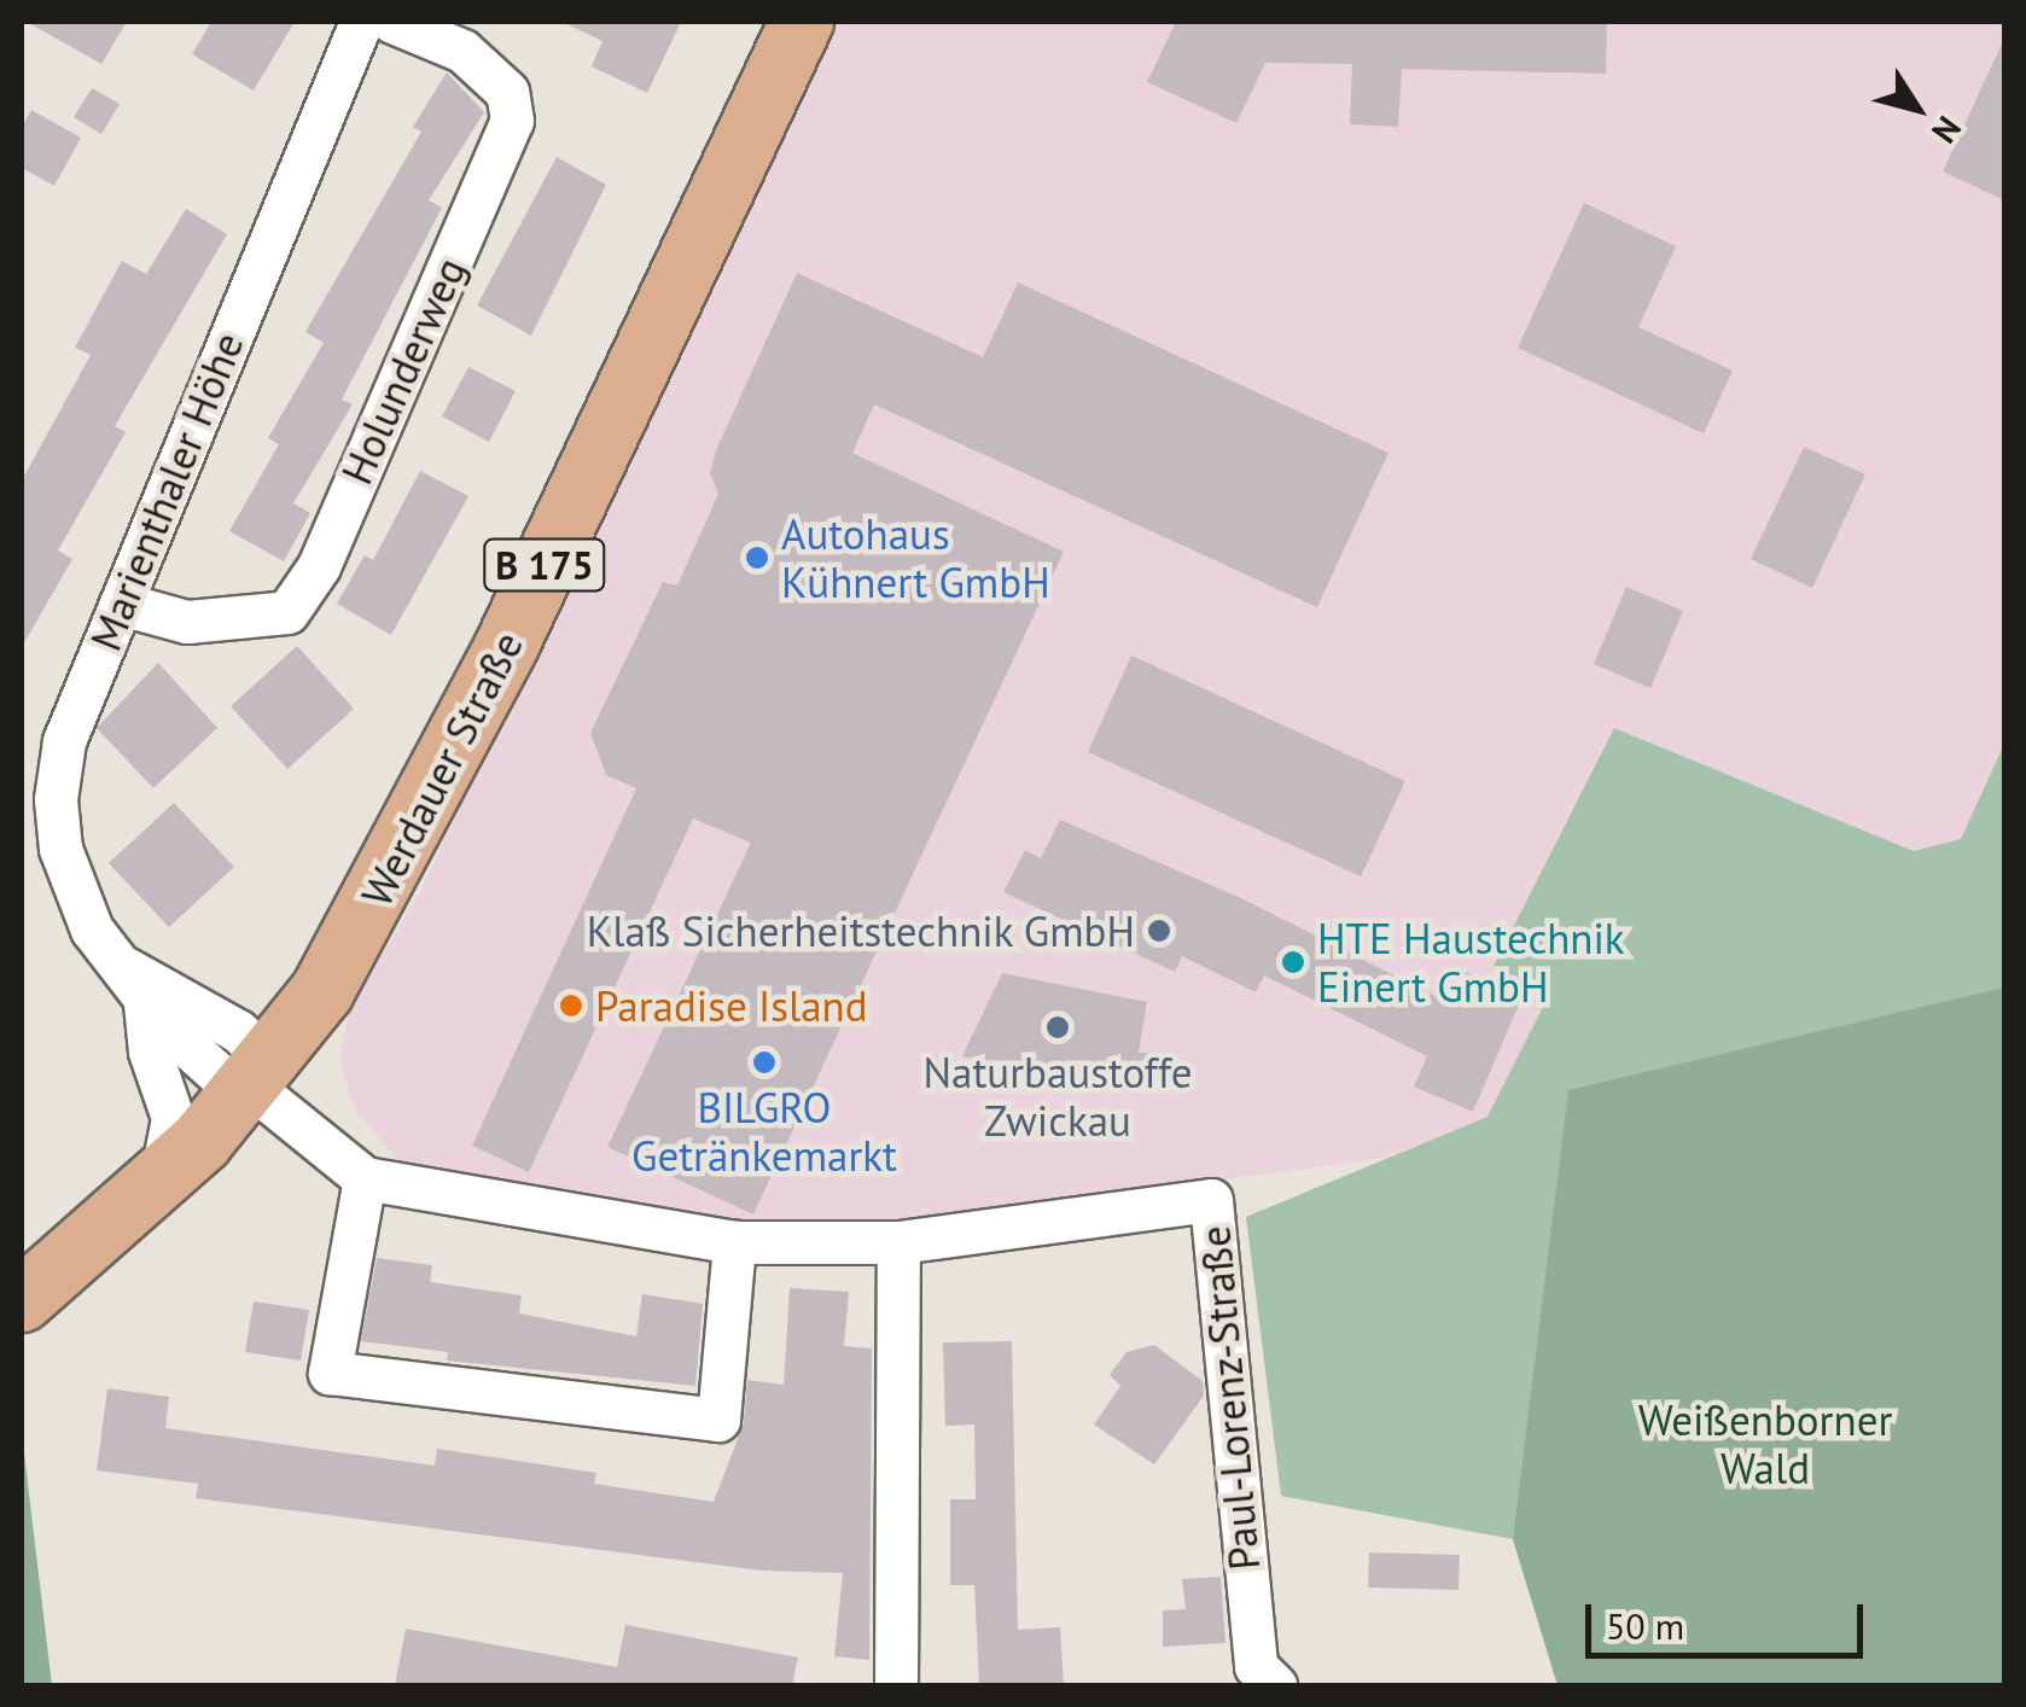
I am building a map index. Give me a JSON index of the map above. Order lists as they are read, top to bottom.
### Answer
{
  "streets": {
    "main road": ["B 175", "Werdauer Straße"],
    "street": ["Holunderweg", "Marienthaler Höhe", "Paul-Lorenz-Straße"]
  },
  "crossings": [
    ["Holunderweg", "Marienthaler Höhe"],
    ["Marienthaler Höhe", "Werdauer Straße"],
    ["Marienthaler Höhe", "Paul-Lorenz-Straße"],
    ["Werdauer Straße", "Paul-Lorenz-Straße"]
  ],
  "parks": ["Weißenborner Wald"],
  "places": [
    "Autohaus Kühnert GmbH",
    "Klaß Sicherheitstechnik GmbH",
    "HTE Haustechnik Einert GmbH",
    "Paradise Island",
    "Naturbaustoffe Zwickau",
    "BILGRO Getränkemarkt"
  ],
  "scale_bar": "50 m",
  "north": "bottom right"
}
